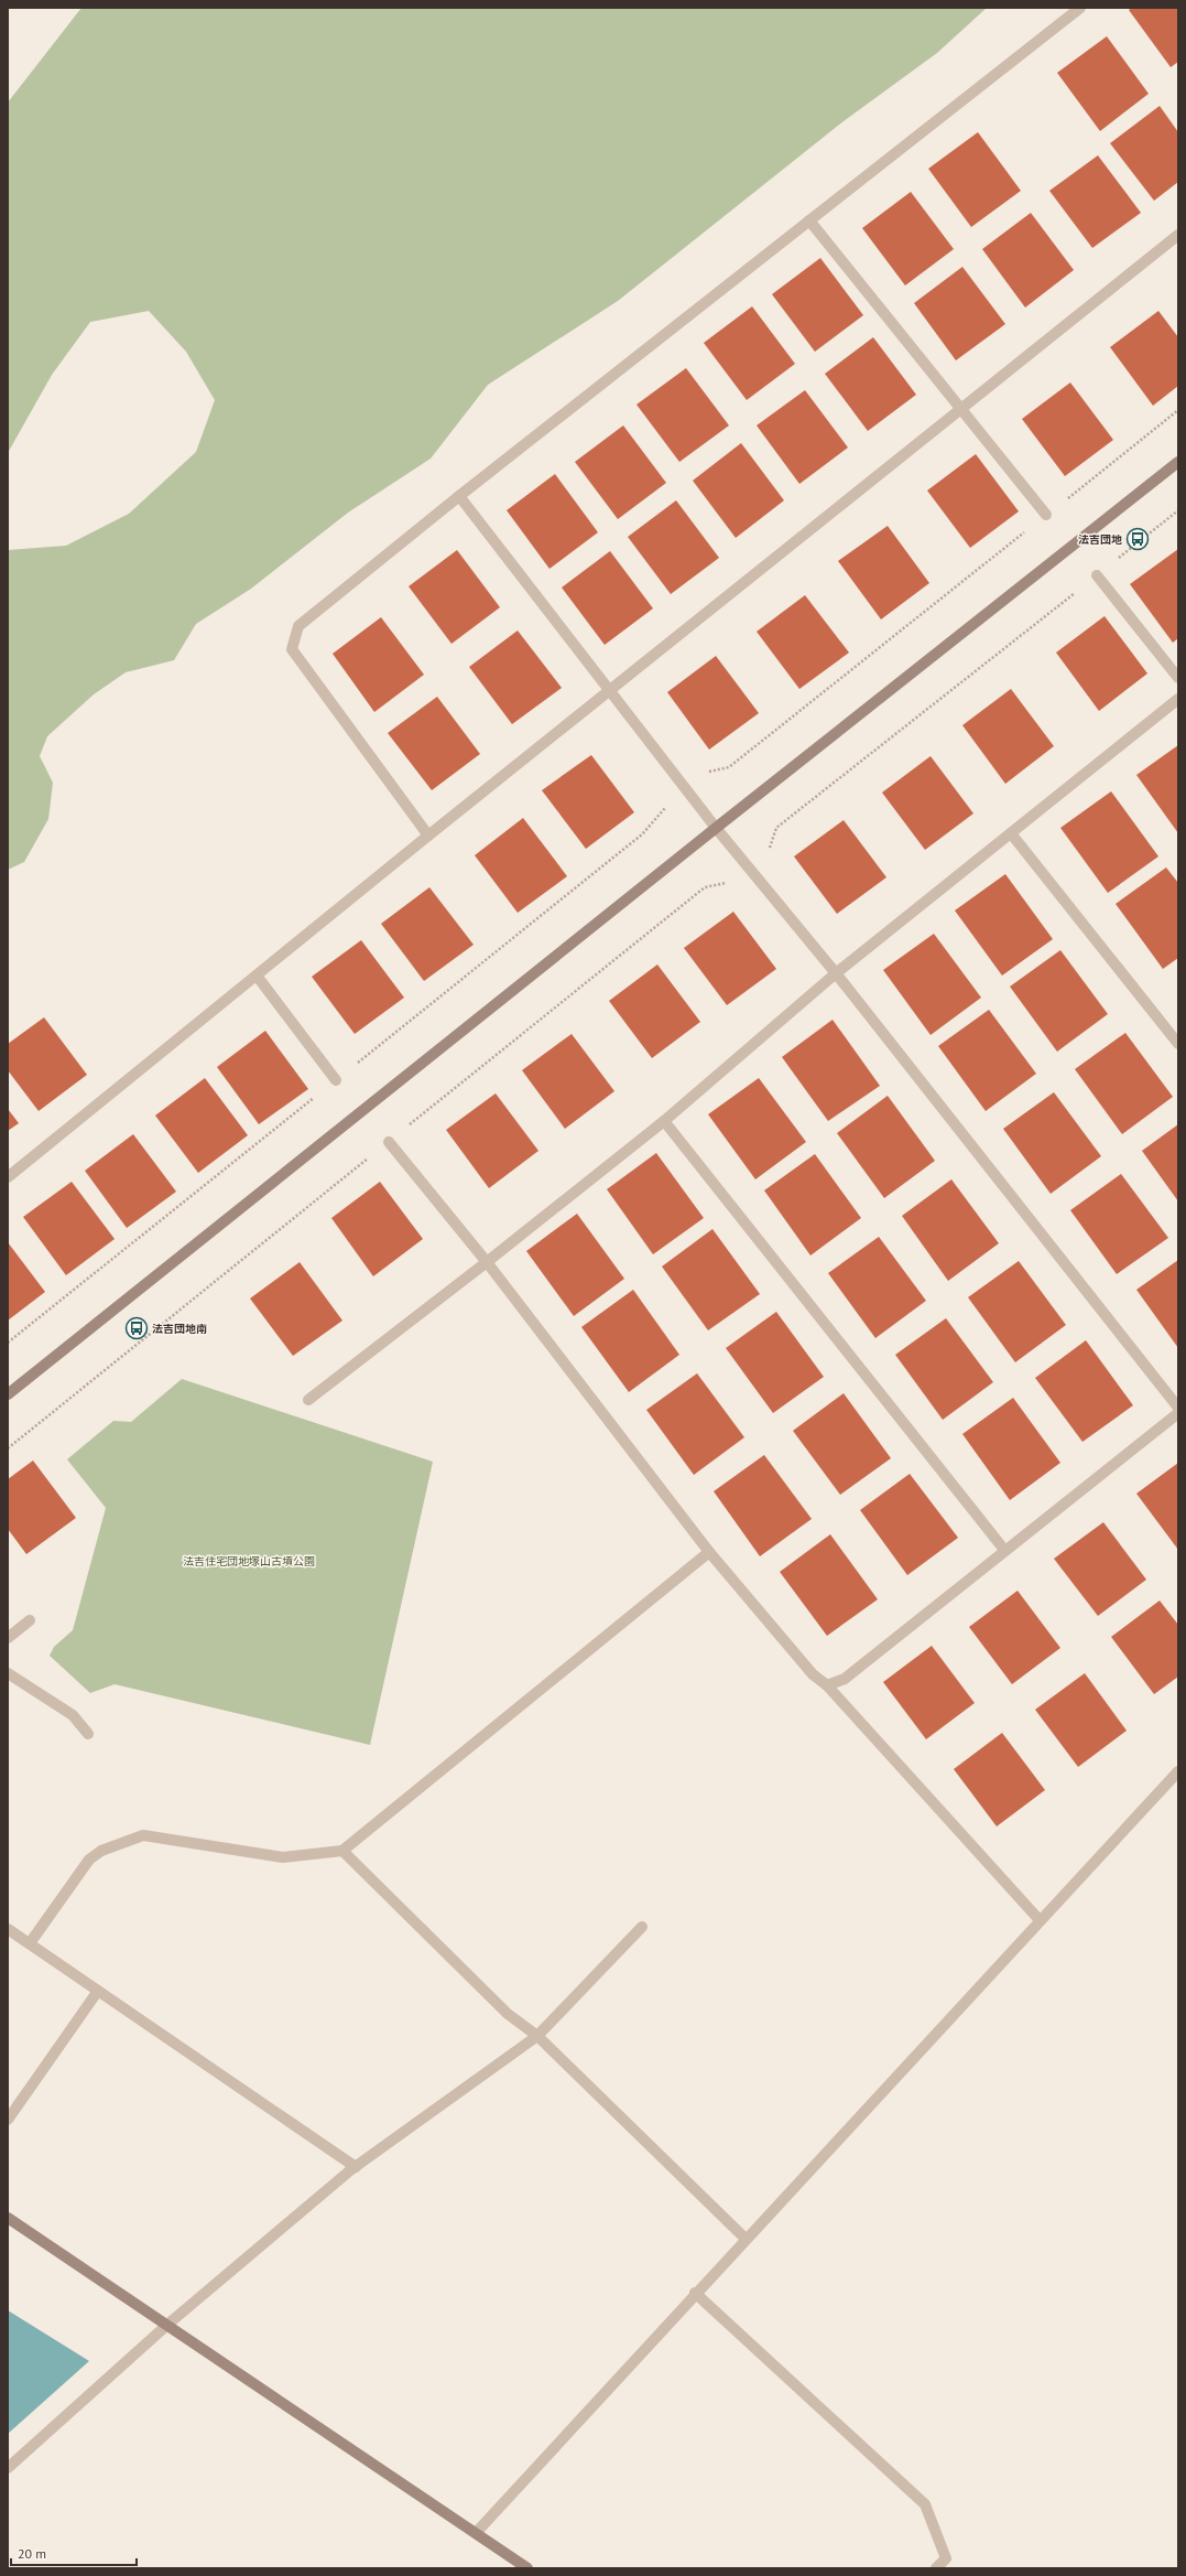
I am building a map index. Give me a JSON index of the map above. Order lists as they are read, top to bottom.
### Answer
{
  "parks": ["法吉住宅団地塚山古墳公園"],
  "places": {
    "bus stop": ["法吉団地", "法吉団地南"]
  },
  "scale_bar": "20 m"
}
